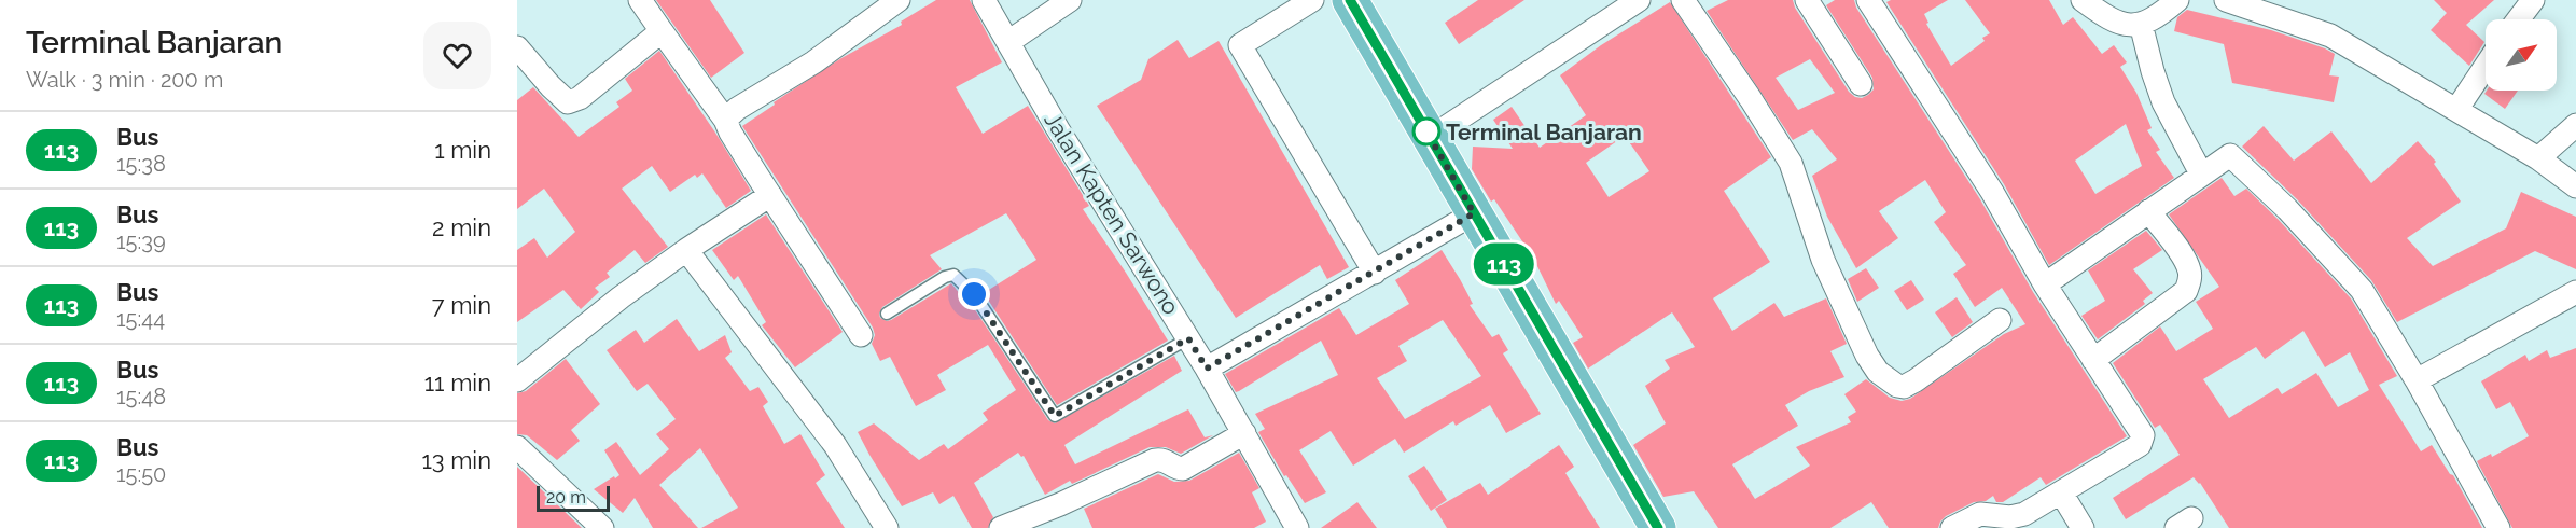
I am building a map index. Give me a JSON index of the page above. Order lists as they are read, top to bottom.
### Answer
{
  "streets": {
    "street": ["Jalan Kapten Sarwono"]
  },
  "places": ["Terminal Banjaran"],
  "lines": ["bus line 113"],
  "scale_bar": "20 m",
  "north": "top right",
  "page": {
    "heading": ["Terminal Banjaran", "Walk · 3 min · 200 m"],
    "on_map": "113",
    "list": [
      {
        "mark": "113",
        "name": "Bus",
        "note": "15:38",
        "value": "1 min"
      },
      {
        "mark": "113",
        "name": "Bus",
        "note": "15:39",
        "value": "2 min"
      },
      {
        "mark": "113",
        "name": "Bus",
        "note": "15:44",
        "value": "7 min"
      },
      {
        "mark": "113",
        "name": "Bus",
        "note": "15:48",
        "value": "11 min"
      },
      {
        "mark": "113",
        "name": "Bus",
        "note": "15:50",
        "value": "13 min"
      }
    ],
    "scale": "20 m"
  }
}
